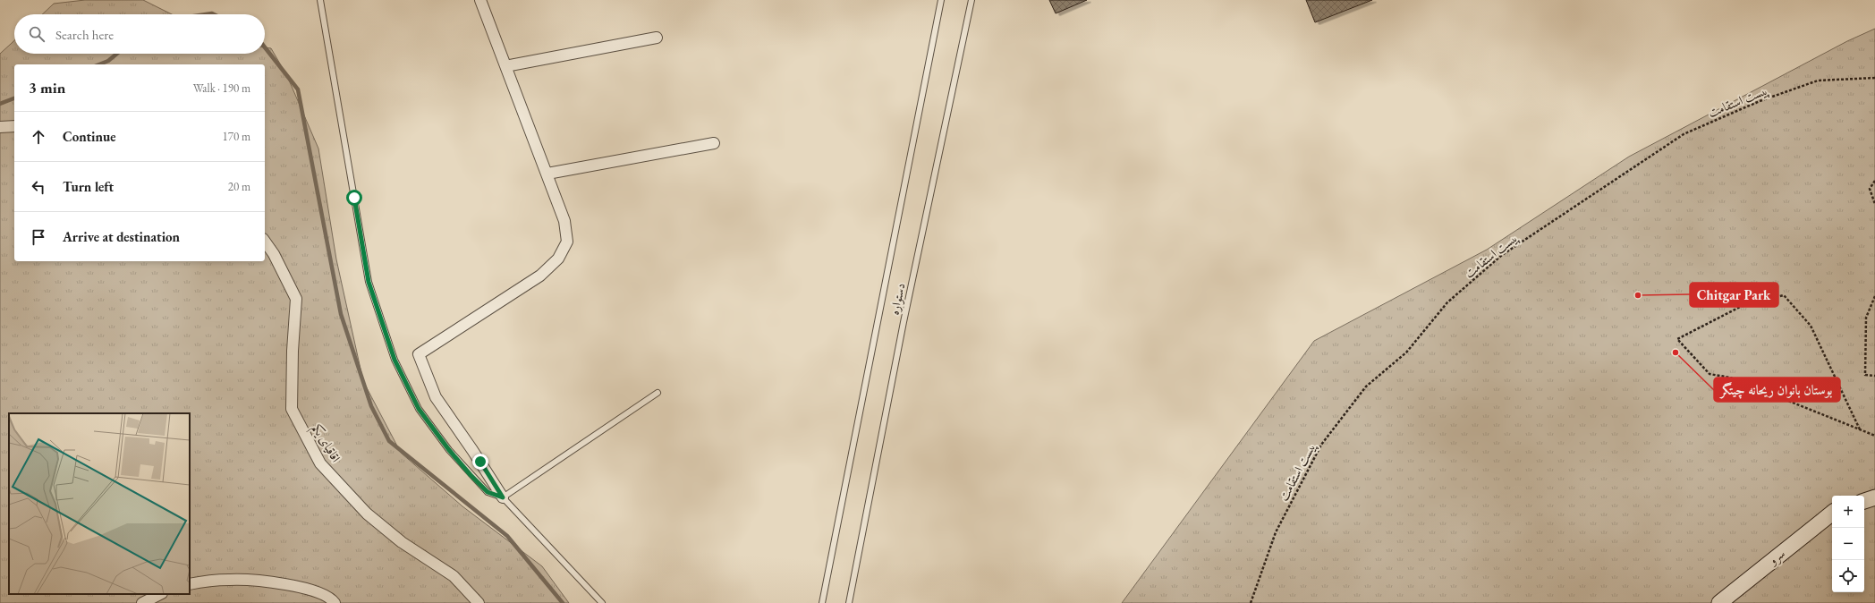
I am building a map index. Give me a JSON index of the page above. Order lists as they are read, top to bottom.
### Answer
{
  "streets": {
    "street": ["اقاقیای یکم", "سرو"],
    "lane": ["دستواره"],
    "path": ["پیست استقامت"]
  },
  "places": ["Chitgar Park", "بوستان بانوان ریحانه چیتگر"],
  "page": {
    "search": "Search here",
    "heading": ["3 min", "Walk · 190 m"],
    "list": [
      ["Continue", "170 m"],
      ["Turn left", "20 m"],
      "Arrive at destination"
    ],
    "map_buttons": ["+", "−"]
  }
}
